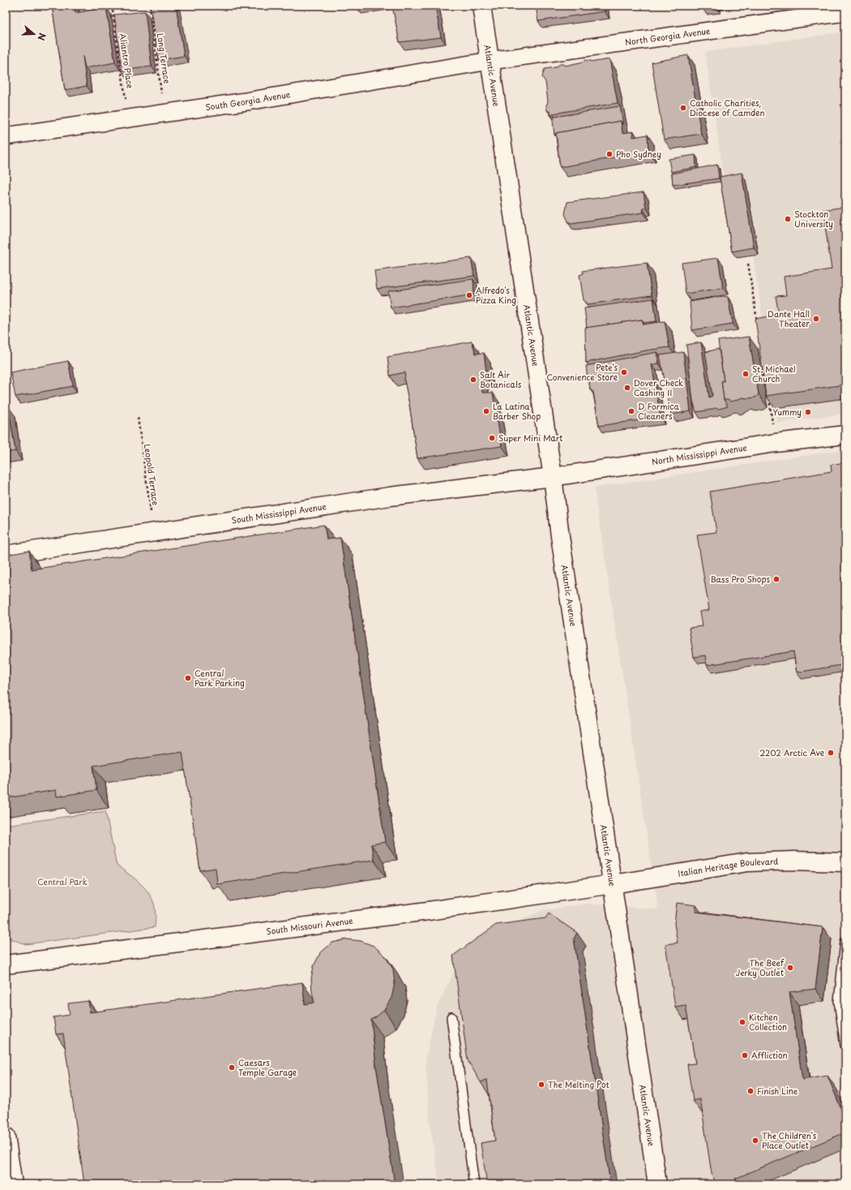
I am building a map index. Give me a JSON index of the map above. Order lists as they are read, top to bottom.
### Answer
{
  "streets": {
    "main road": [
      "Atlantic Avenue",
      "North Mississippi Avenue",
      "South Mississippi Avenue",
      "Italian Heritage Boulevard",
      "South Missouri Avenue"
    ],
    "street": ["North Georgia Avenue", "South Georgia Avenue"],
    "path": ["Long Terrace", "Aliantro Place", "Leopold Terrace"]
  },
  "crossings": [
    ["North Georgia Avenue", "Atlantic Avenue"],
    ["North Georgia Avenue", "South Georgia Avenue"],
    ["Long Terrace", "South Georgia Avenue"],
    ["Aliantro Place", "South Georgia Avenue"],
    ["Atlantic Avenue", "South Georgia Avenue"],
    ["Atlantic Avenue", "North Mississippi Avenue"],
    ["Atlantic Avenue", "South Mississippi Avenue"],
    ["Atlantic Avenue", "Italian Heritage Boulevard"],
    ["Atlantic Avenue", "South Missouri Avenue"],
    ["North Mississippi Avenue", "South Mississippi Avenue"],
    ["Leopold Terrace", "South Mississippi Avenue"],
    ["Italian Heritage Boulevard", "South Missouri Avenue"]
  ],
  "parks": ["Central Park"],
  "places": [
    "Catholic Charities, Diocese of Camden",
    "Pho Sydney",
    "Stockton University",
    "Alfredo's Pizza King",
    "Dante Hall Theater",
    "Pete's Convenience Store",
    "St. Michael Church",
    "Salt Air Botanicals",
    "Dover Check Cashing II",
    "La Latina Barber Shop",
    "D Formica Cleaners",
    "Yummy",
    "Super Mini Mart",
    "Bass Pro Shops",
    "Central Park Parking",
    "2202 Arctic Ave",
    "The Beef Jerky Outlet",
    "Kitchen Collection",
    "Affliction",
    "Caesars Temple Garage",
    "The Melting Pot",
    "Finish Line",
    "The Children's Place Outlet"
  ],
  "north": "right"
}
